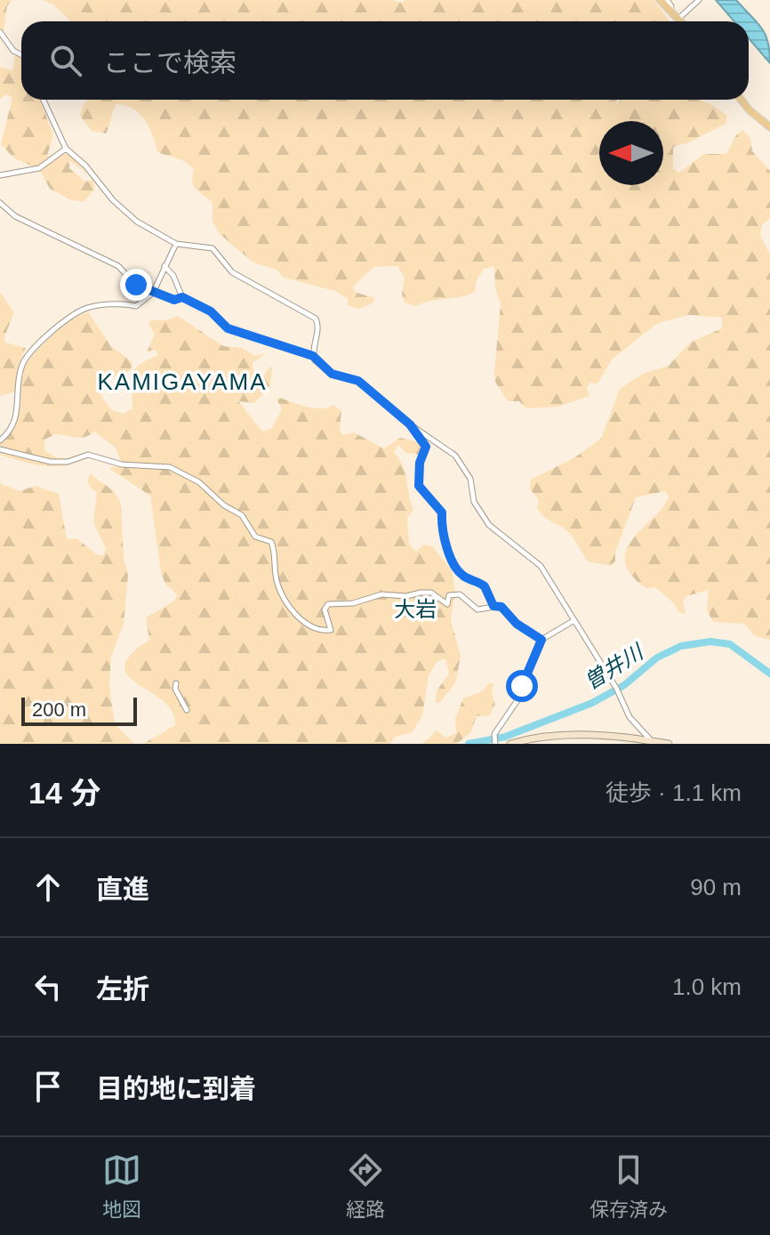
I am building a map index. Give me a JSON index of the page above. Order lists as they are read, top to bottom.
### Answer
{
  "districts": ["KAMIGAYAMA", "大岩"],
  "water": ["曽井川"],
  "scale_bar": "200 m",
  "north": "left",
  "page": {
    "search": "ここで検索",
    "scale": "200 m",
    "heading": ["14 分", "徒歩 · 1.1 km"],
    "list": [
      ["直進", "90 m"],
      ["左折", "1.0 km"],
      "目的地に到着"
    ],
    "nav": ["地図", "経路", "保存済み"]
  }
}
